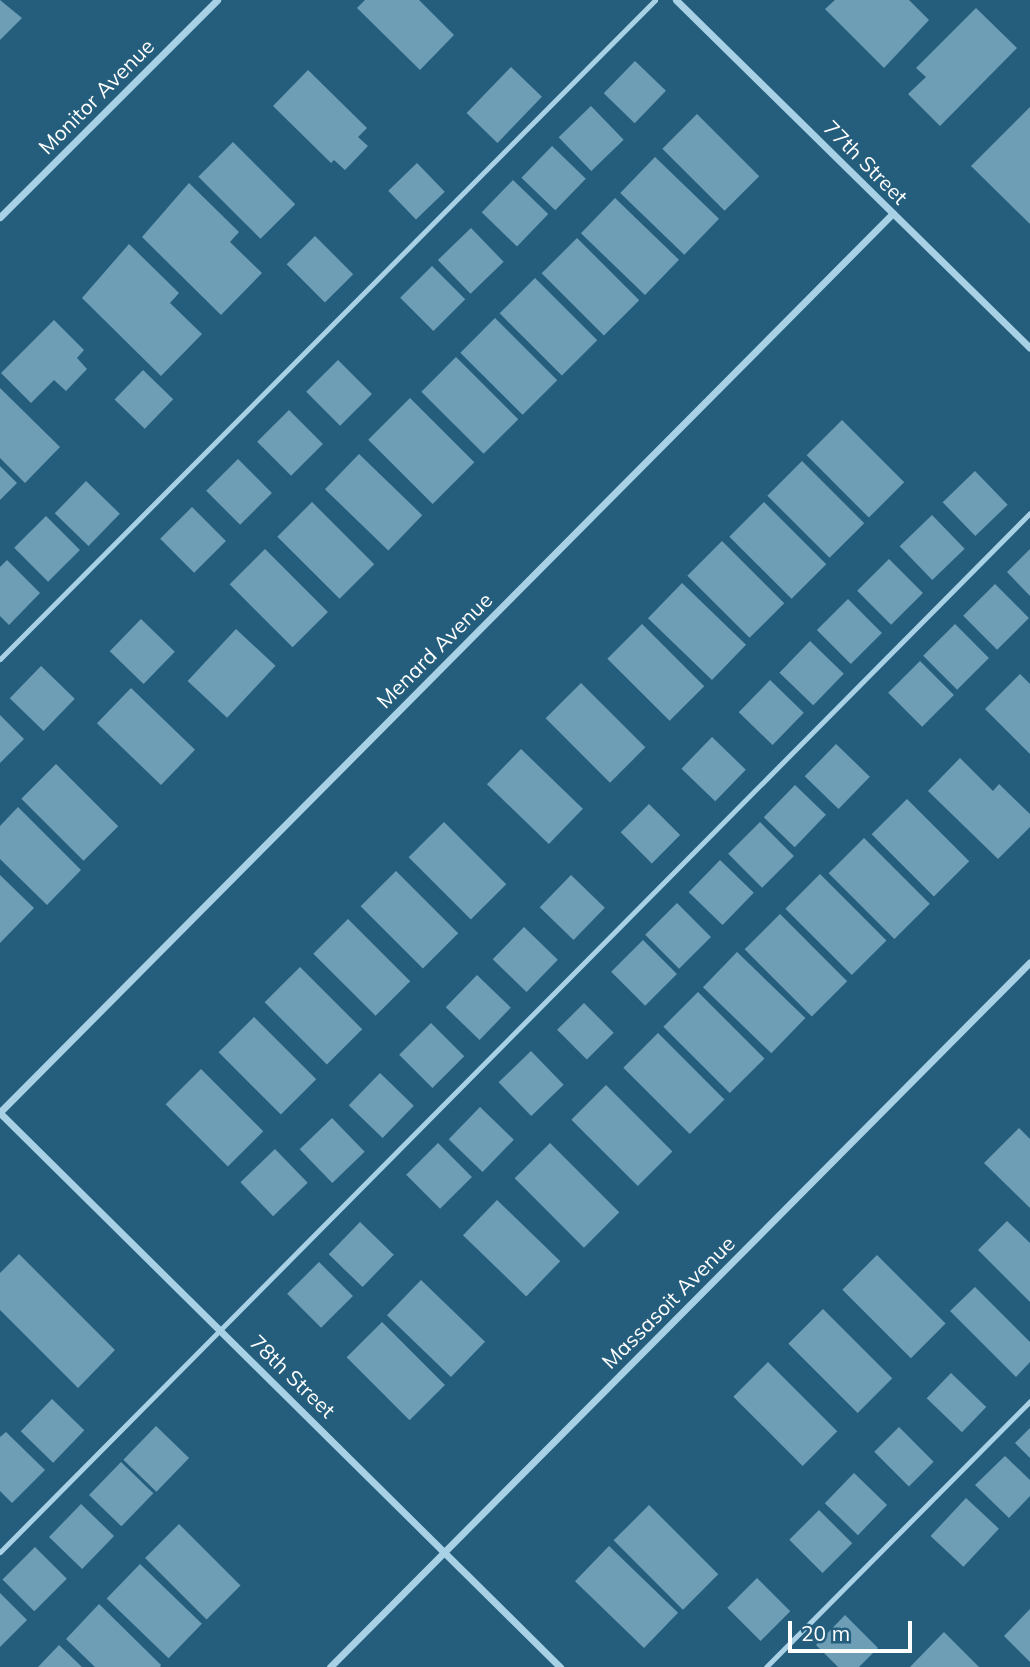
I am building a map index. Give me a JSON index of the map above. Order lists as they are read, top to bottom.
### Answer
{
  "streets": {
    "street": [
      "Monitor Avenue",
      "77th Street",
      "Menard Avenue",
      "Massasoit Avenue",
      "78th Street"
    ]
  },
  "crossings": [
    ["77th Street", "Menard Avenue"],
    ["Menard Avenue", "78th Street"],
    ["Massasoit Avenue", "78th Street"]
  ],
  "scale_bar": "20 m"
}
